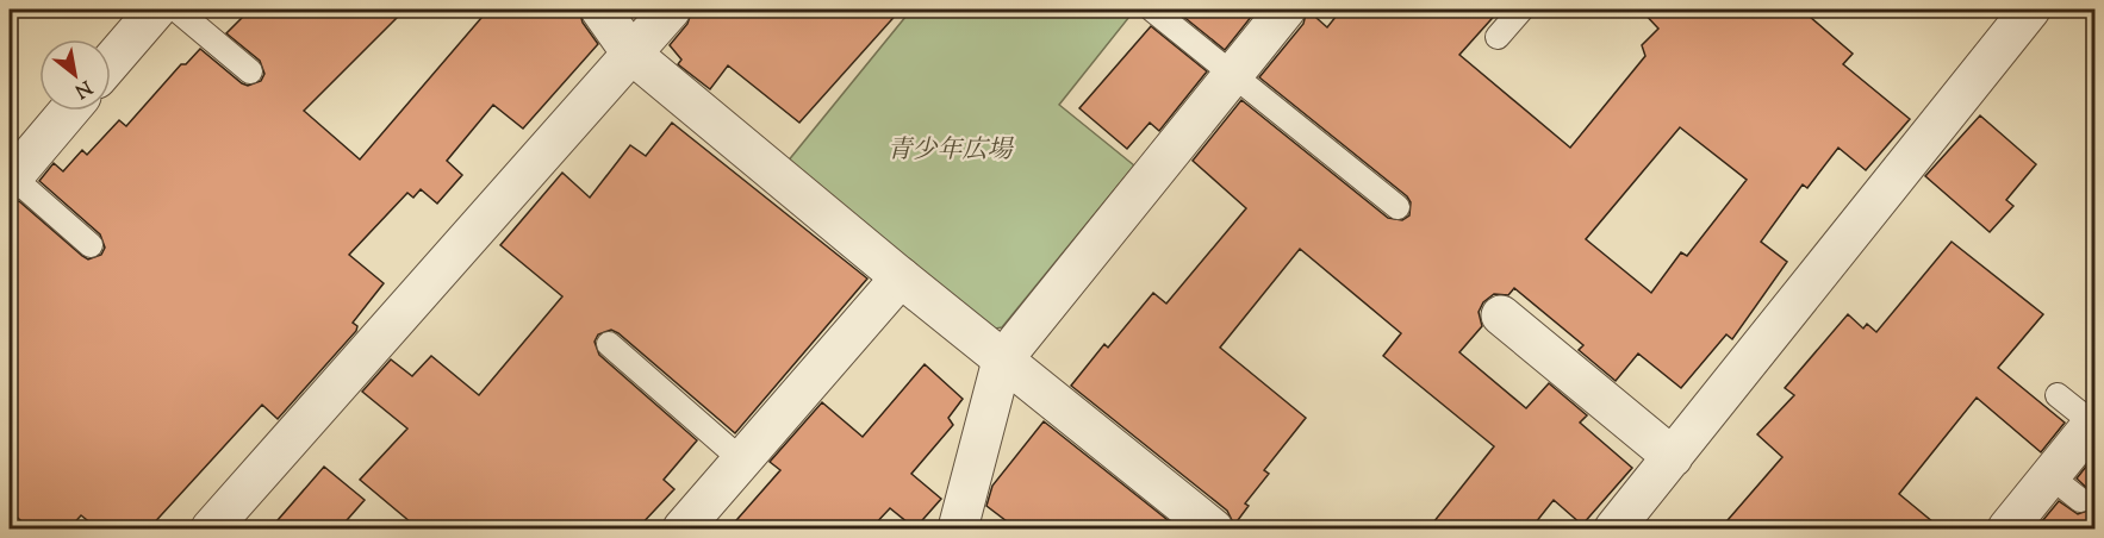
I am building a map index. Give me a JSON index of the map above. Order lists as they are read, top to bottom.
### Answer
{
  "parks": ["青少年広場"],
  "north": "bottom right"
}
